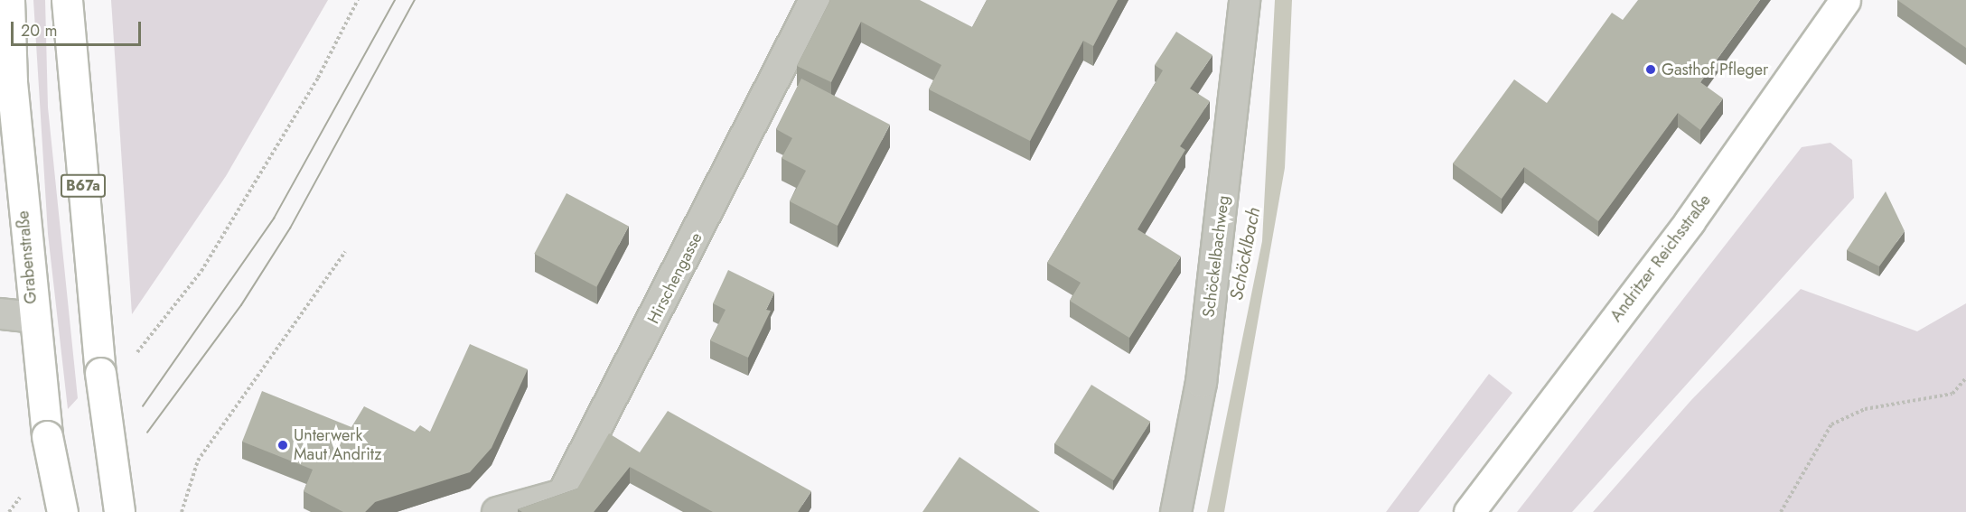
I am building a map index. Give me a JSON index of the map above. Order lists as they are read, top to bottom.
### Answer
{
  "streets": {
    "main road": ["B67a", "Grabenstraße", "Andritzer Reichsstraße"],
    "street": ["Schöckelbachweg", "Hirschengasse"]
  },
  "water": ["Schöcklbach"],
  "places": ["Gasthof Pfleger", "Unterwerk Maut Andritz"],
  "scale_bar": "20 m"
}
